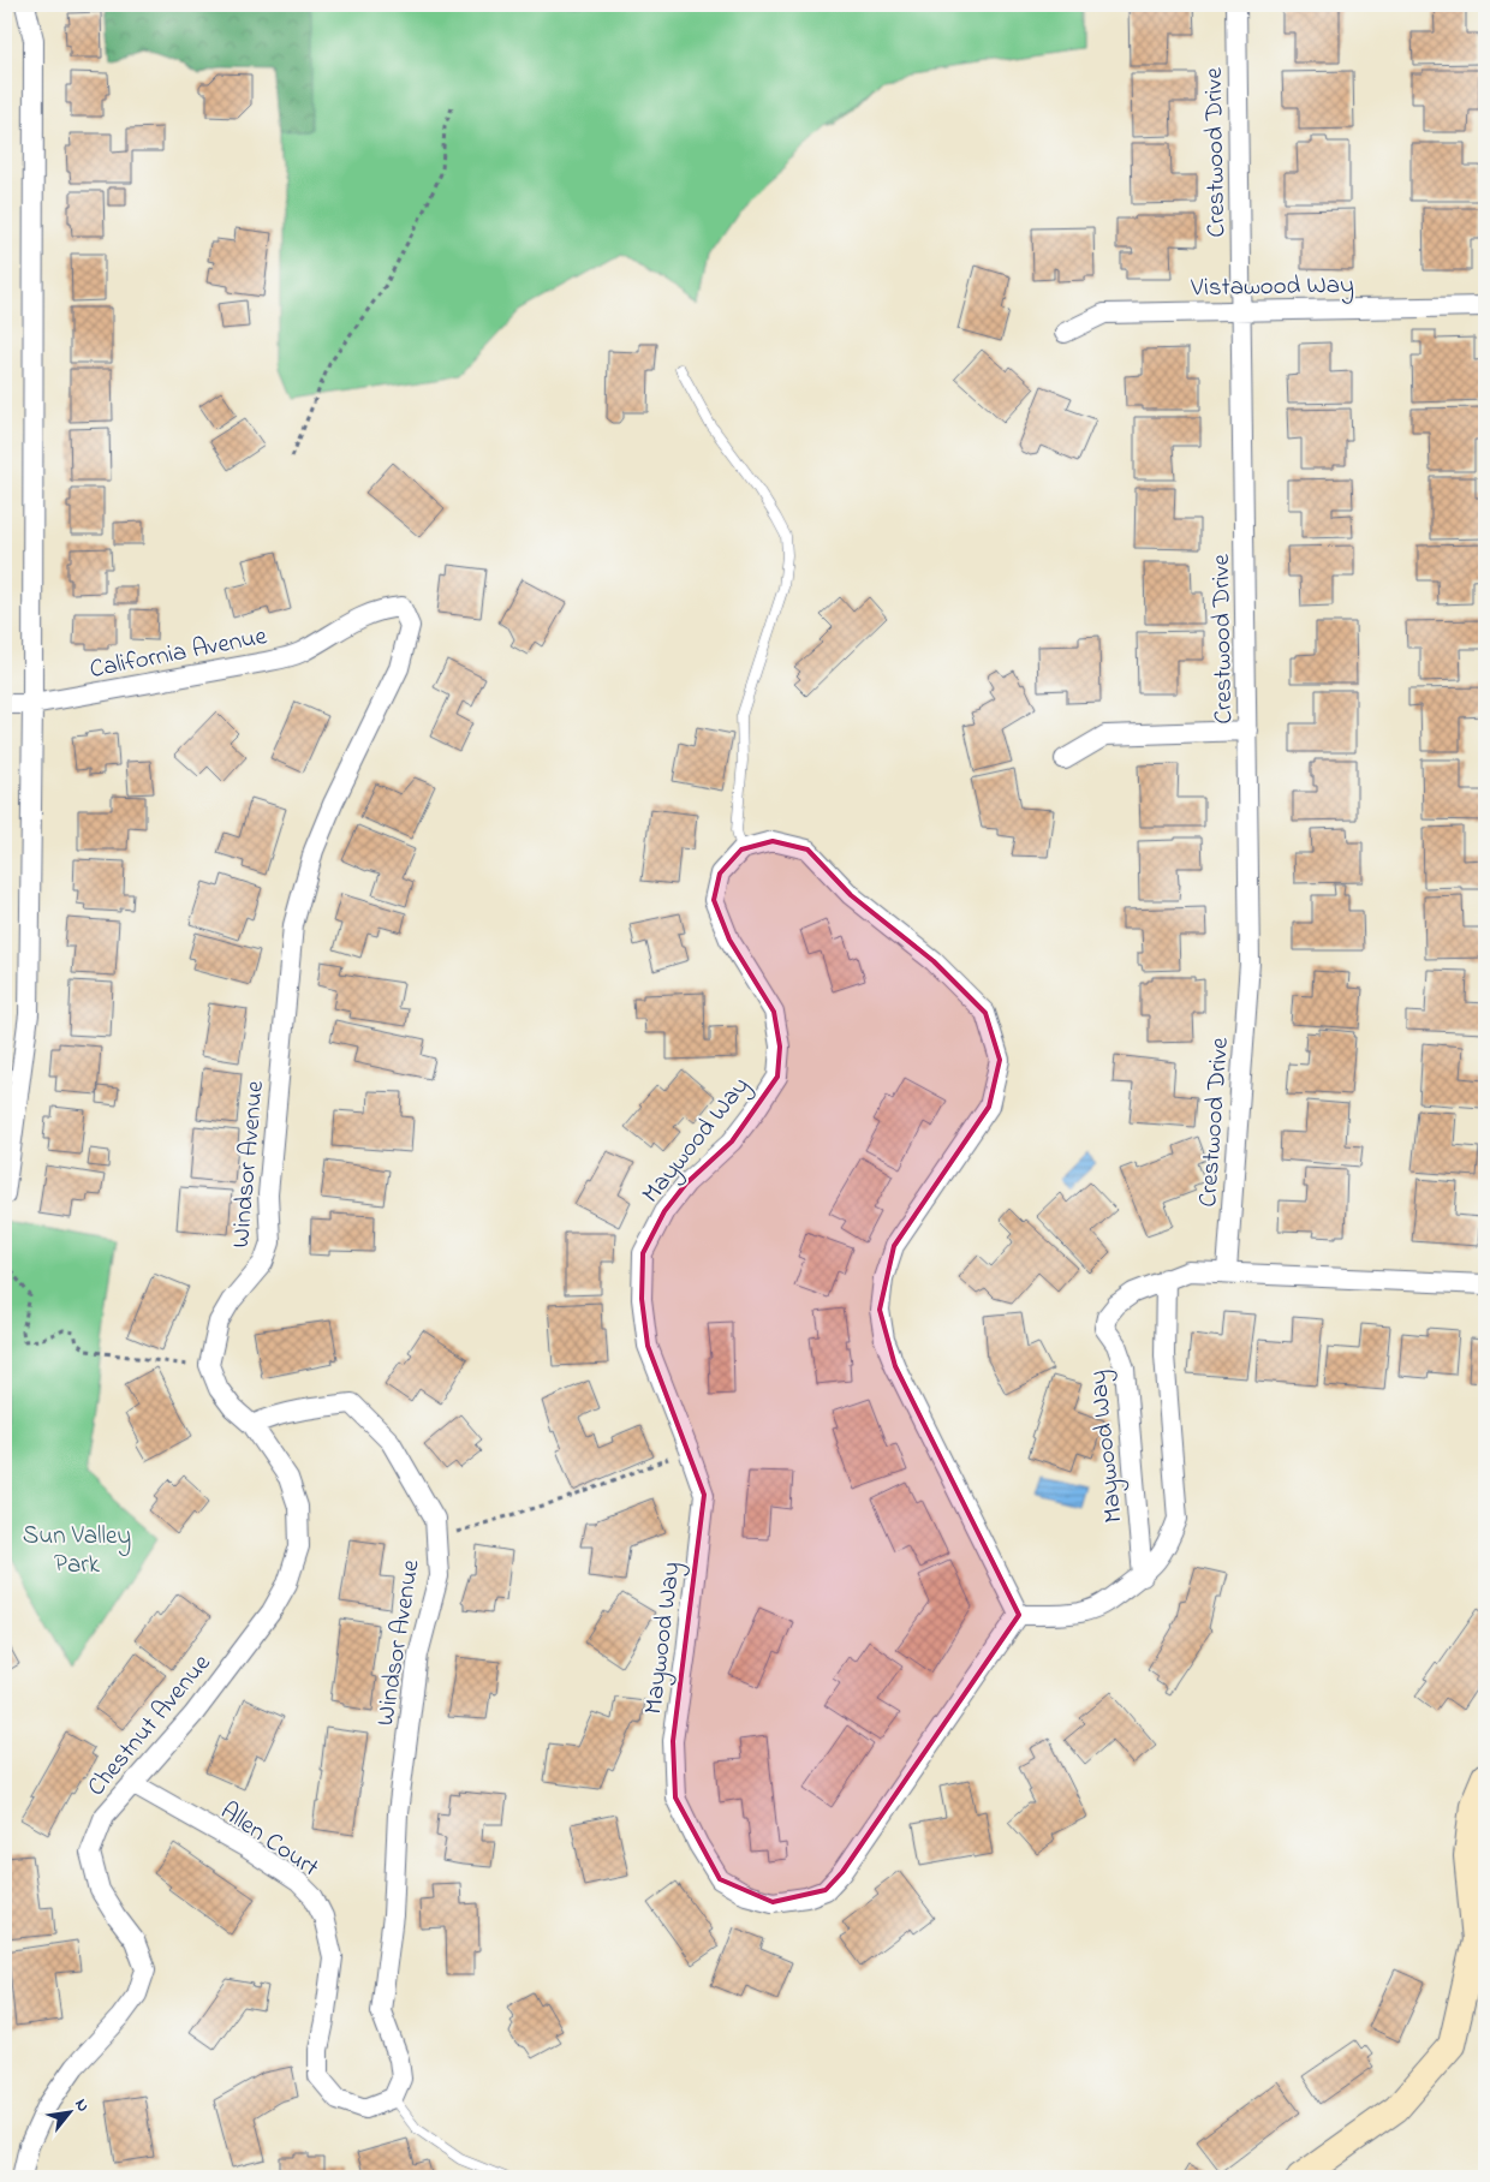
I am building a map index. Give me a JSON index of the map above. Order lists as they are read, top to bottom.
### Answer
{
  "streets": {
    "street": [
      "Crestwood Drive",
      "Vistawood Way",
      "California Avenue",
      "Maywood Way",
      "Windsor Avenue",
      "Chestnut Avenue",
      "Allen Court"
    ]
  },
  "crossings": [
    ["Crestwood Drive", "Vistawood Way"],
    ["Crestwood Drive", "Maywood Way"],
    ["California Avenue", "Windsor Avenue"],
    ["Windsor Avenue", "Chestnut Avenue"],
    ["Windsor Avenue", "Allen Court"],
    ["Chestnut Avenue", "Allen Court"]
  ],
  "parks": ["Sun Valley Park"],
  "north": "top right"
}
